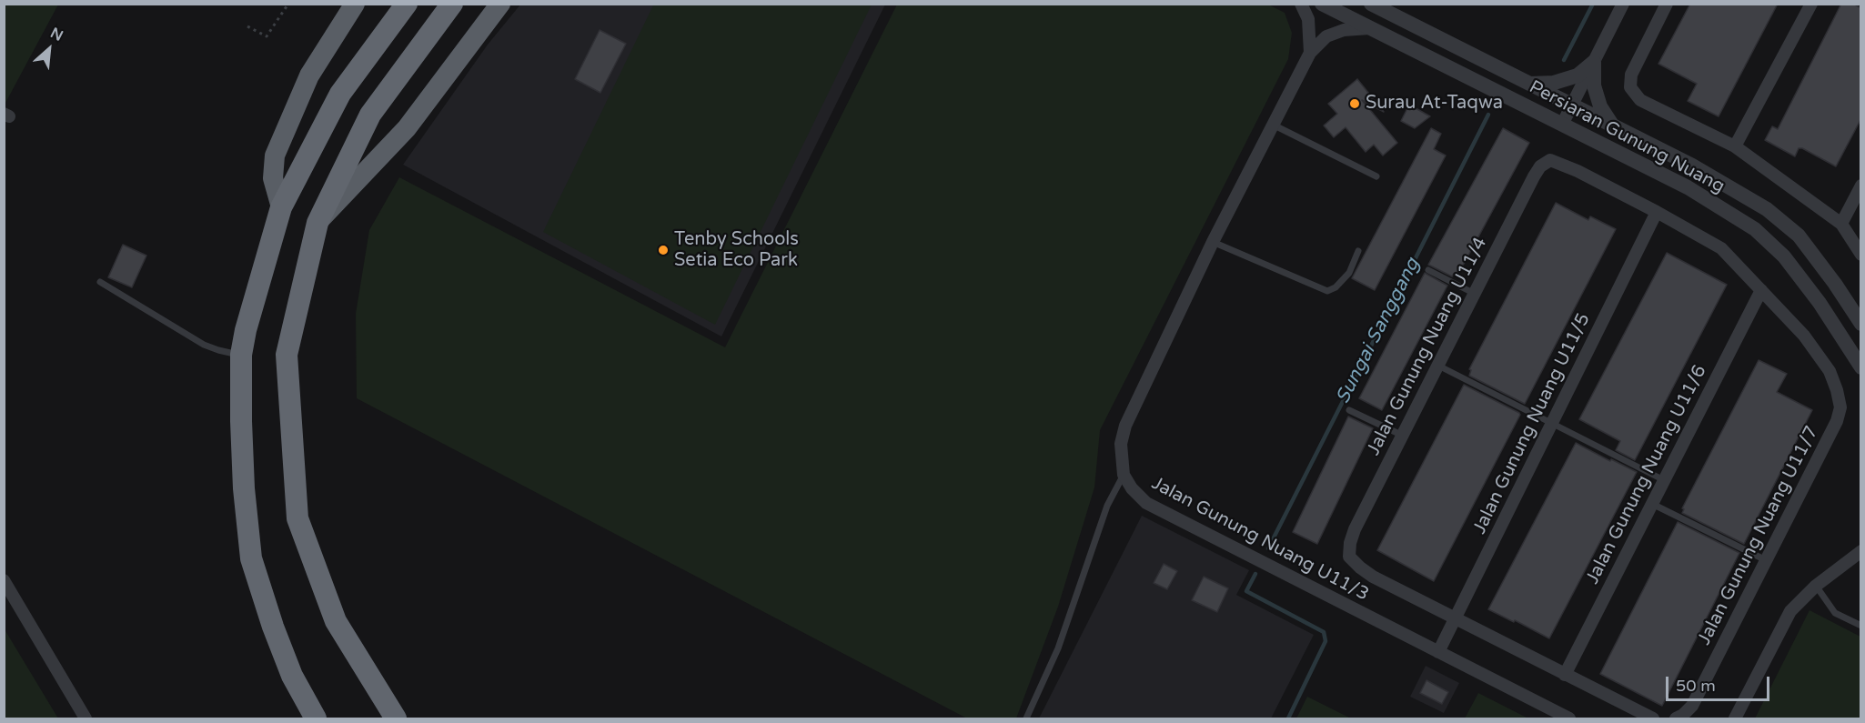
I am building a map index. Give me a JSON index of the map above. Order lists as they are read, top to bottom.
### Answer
{
  "streets": {
    "street": [
      "Persiaran Gunung Nuang",
      "Jalan Gunung Nuang U11/4",
      "Jalan Gunung Nuang U11/5",
      "Jalan Gunung Nuang U11/6",
      "Jalan Gunung Nuang U11/7",
      "Jalan Gunung Nuang U11/3"
    ]
  },
  "crossings": [
    ["Jalan Gunung Nuang U11/4", "Jalan Gunung Nuang U11/5"],
    ["Jalan Gunung Nuang U11/5", "Jalan Gunung Nuang U11/3"],
    ["Jalan Gunung Nuang U11/6", "Jalan Gunung Nuang U11/7"]
  ],
  "water": ["Sungai Sanggang"],
  "places": ["Surau At-Taqwa", "Tenby Schools Setia Eco Park"],
  "scale_bar": "50 m",
  "north": "top right"
}
